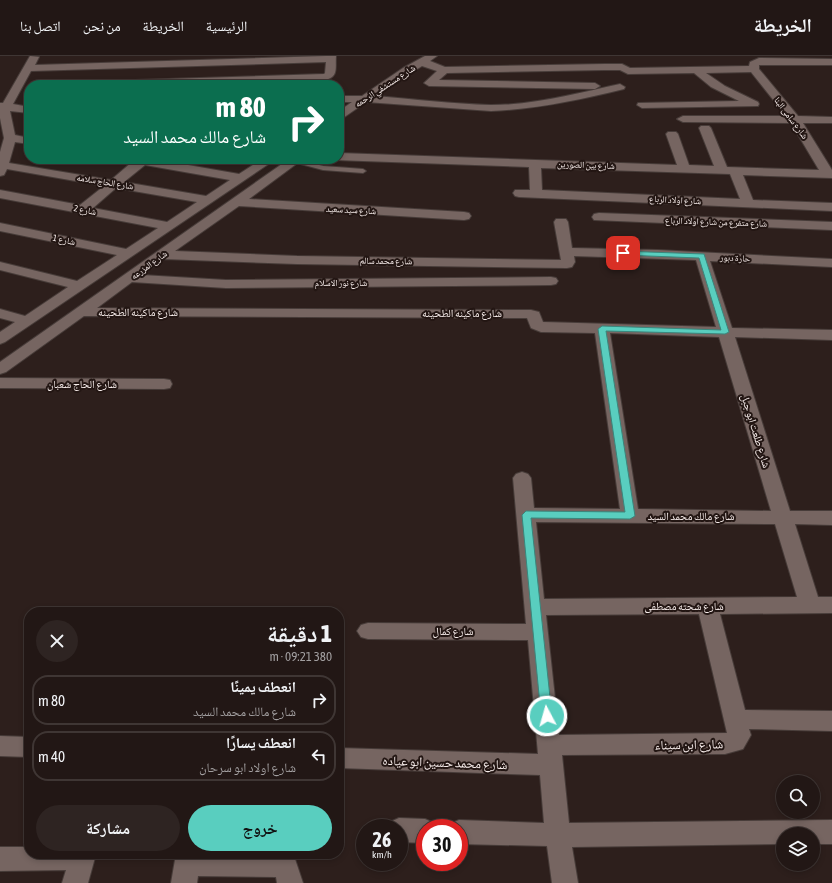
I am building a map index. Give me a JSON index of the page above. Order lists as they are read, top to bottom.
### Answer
{
  "streets": {
    "street": [
      "شارع مستشفي الرحمه",
      "شارع سامى البنا",
      "شارع بين الصورين",
      "شارع الحاج سلامه",
      "شارع اولاد الرباع",
      "شارع 2",
      "شارع سيد سعيد",
      "شارع متفرع من شارع اولاد الرباع",
      "شارع 1",
      "حارة دبور",
      "شارع محمد سالم",
      "شارع المزرعه",
      "شارع نور الاسلام",
      "شارع ماكينه الطحينه",
      "شارع الحاج شعبان",
      "شارع طلعت ابو جبل",
      "شارع مالك محمد السيد",
      "شارع شحته مصطفى",
      "شارع كمال",
      "شارع ابن سيناء",
      "شارع محمد حسين ابو عياده"
    ]
  },
  "crossings": [
    ["شارع سامى البنا", "شارع بين الصورين"],
    ["شارع الحاج سلامه", "شارع المزرعه"],
    ["شارع 2", "شارع المزرعه"],
    ["شارع سيد سعيد", "شارع المزرعه"],
    ["شارع 1", "شارع المزرعه"],
    ["حارة دبور", "شارع محمد سالم"],
    ["حارة دبور", "شارع طلعت ابو جبل"],
    ["شارع محمد سالم", "شارع المزرعه"],
    ["شارع المزرعه", "شارع نور الاسلام"],
    ["شارع المزرعه", "شارع ماكينه الطحينه"],
    ["شارع ماكينه الطحينه", "شارع طلعت ابو جبل"],
    ["شارع طلعت ابو جبل", "شارع مالك محمد السيد"],
    ["شارع طلعت ابو جبل", "شارع شحته مصطفى"],
    ["شارع شحته مصطفى", "شارع ابن سيناء"],
    ["شارع ابن سيناء", "شارع محمد حسين ابو عياده"]
  ],
  "page": {
    "header": "الخريطة",
    "nav": [
      "الرئيسية",
      "الخريطة",
      "من نحن",
      "اتصل بنا"
    ],
    "turn": ["80 m", "شارع مالك محمد السيد"],
    "heading": ["1 دقيقة", "380 m · 09:21"],
    "list": [
      {
        "name": "انعطف يمينًا",
        "note": "شارع مالك محمد السيد",
        "value": "80 m"
      },
      {
        "name": "انعطف يسارًا",
        "note": "شارع اولاد ابو سرحان",
        "value": "40 m"
      }
    ],
    "buttons": ["خروج", "مشاركة"],
    "speed": "26 km/h",
    "limit": "30"
  }
}
